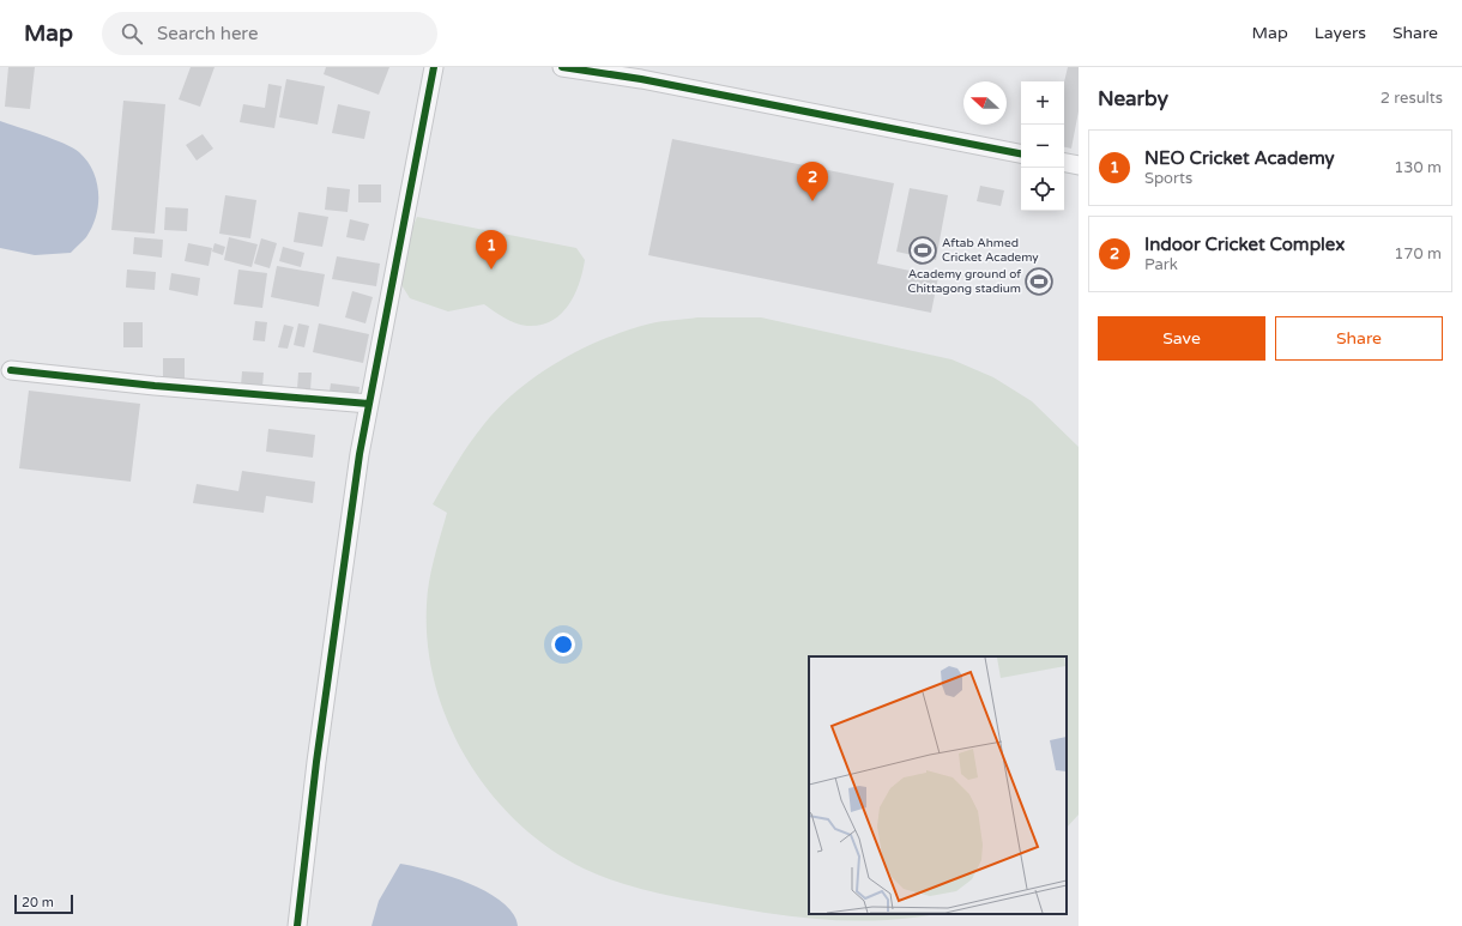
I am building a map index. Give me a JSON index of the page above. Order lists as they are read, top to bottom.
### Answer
{
  "places": {
    "sports": ["Aftab Ahmed Cricket Academy", "Academy ground of Chittagong stadium"]
  },
  "scale_bar": "20 m",
  "north": "left",
  "page": {
    "header": "Map",
    "search": "Search here",
    "nav": ["Map", "Layers", "Share"],
    "heading": ["Nearby", "2 results"],
    "map_buttons": ["+", "−"],
    "list": [
      {
        "mark": "1",
        "name": "NEO Cricket Academy",
        "note": "Sports",
        "value": "130 m"
      },
      {
        "mark": "2",
        "name": "Indoor Cricket Complex",
        "note": "Park",
        "value": "170 m"
      }
    ],
    "pins": ["2", "1"],
    "buttons": ["Save", "Share"],
    "scale": "20 m"
  }
}
